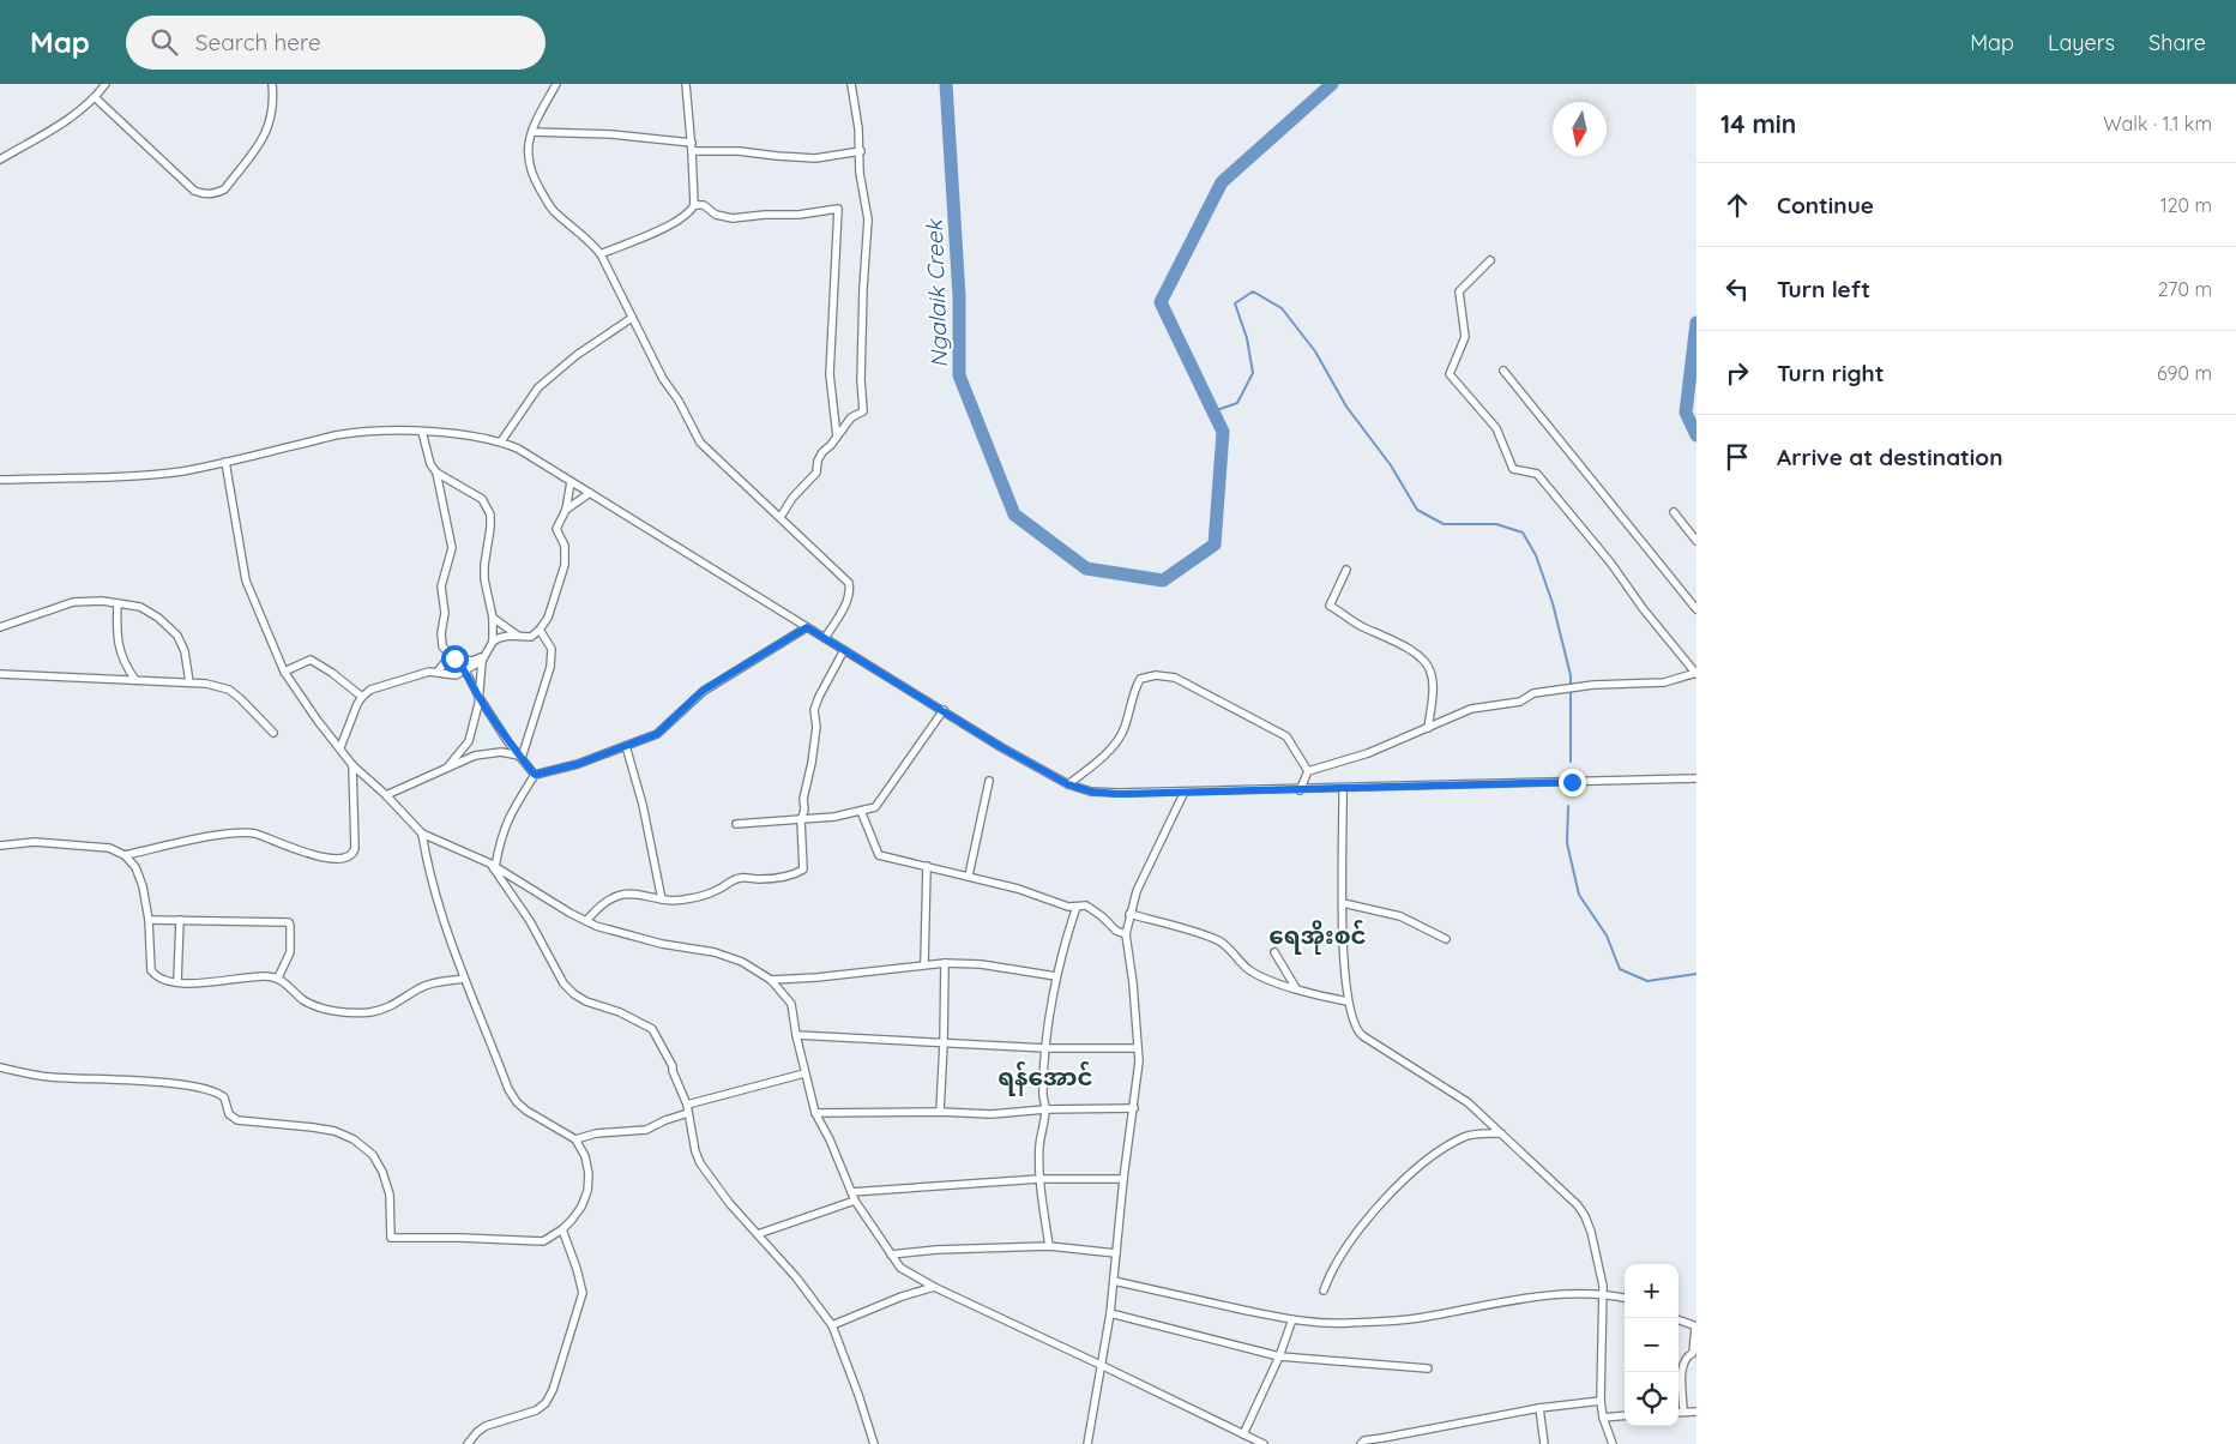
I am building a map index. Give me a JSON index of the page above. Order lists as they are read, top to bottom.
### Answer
{
  "districts": ["ရေအိုးစင်", "ရန်အောင်"],
  "water": ["Ngalaik Creek"],
  "north": "bottom",
  "page": {
    "header": "Map",
    "search": "Search here",
    "nav": ["Map", "Layers", "Share"],
    "heading": ["14 min", "Walk · 1.1 km"],
    "list": [
      ["Continue", "120 m"],
      ["Turn left", "270 m"],
      ["Turn right", "690 m"],
      "Arrive at destination"
    ],
    "map_buttons": ["+", "−"]
  }
}
